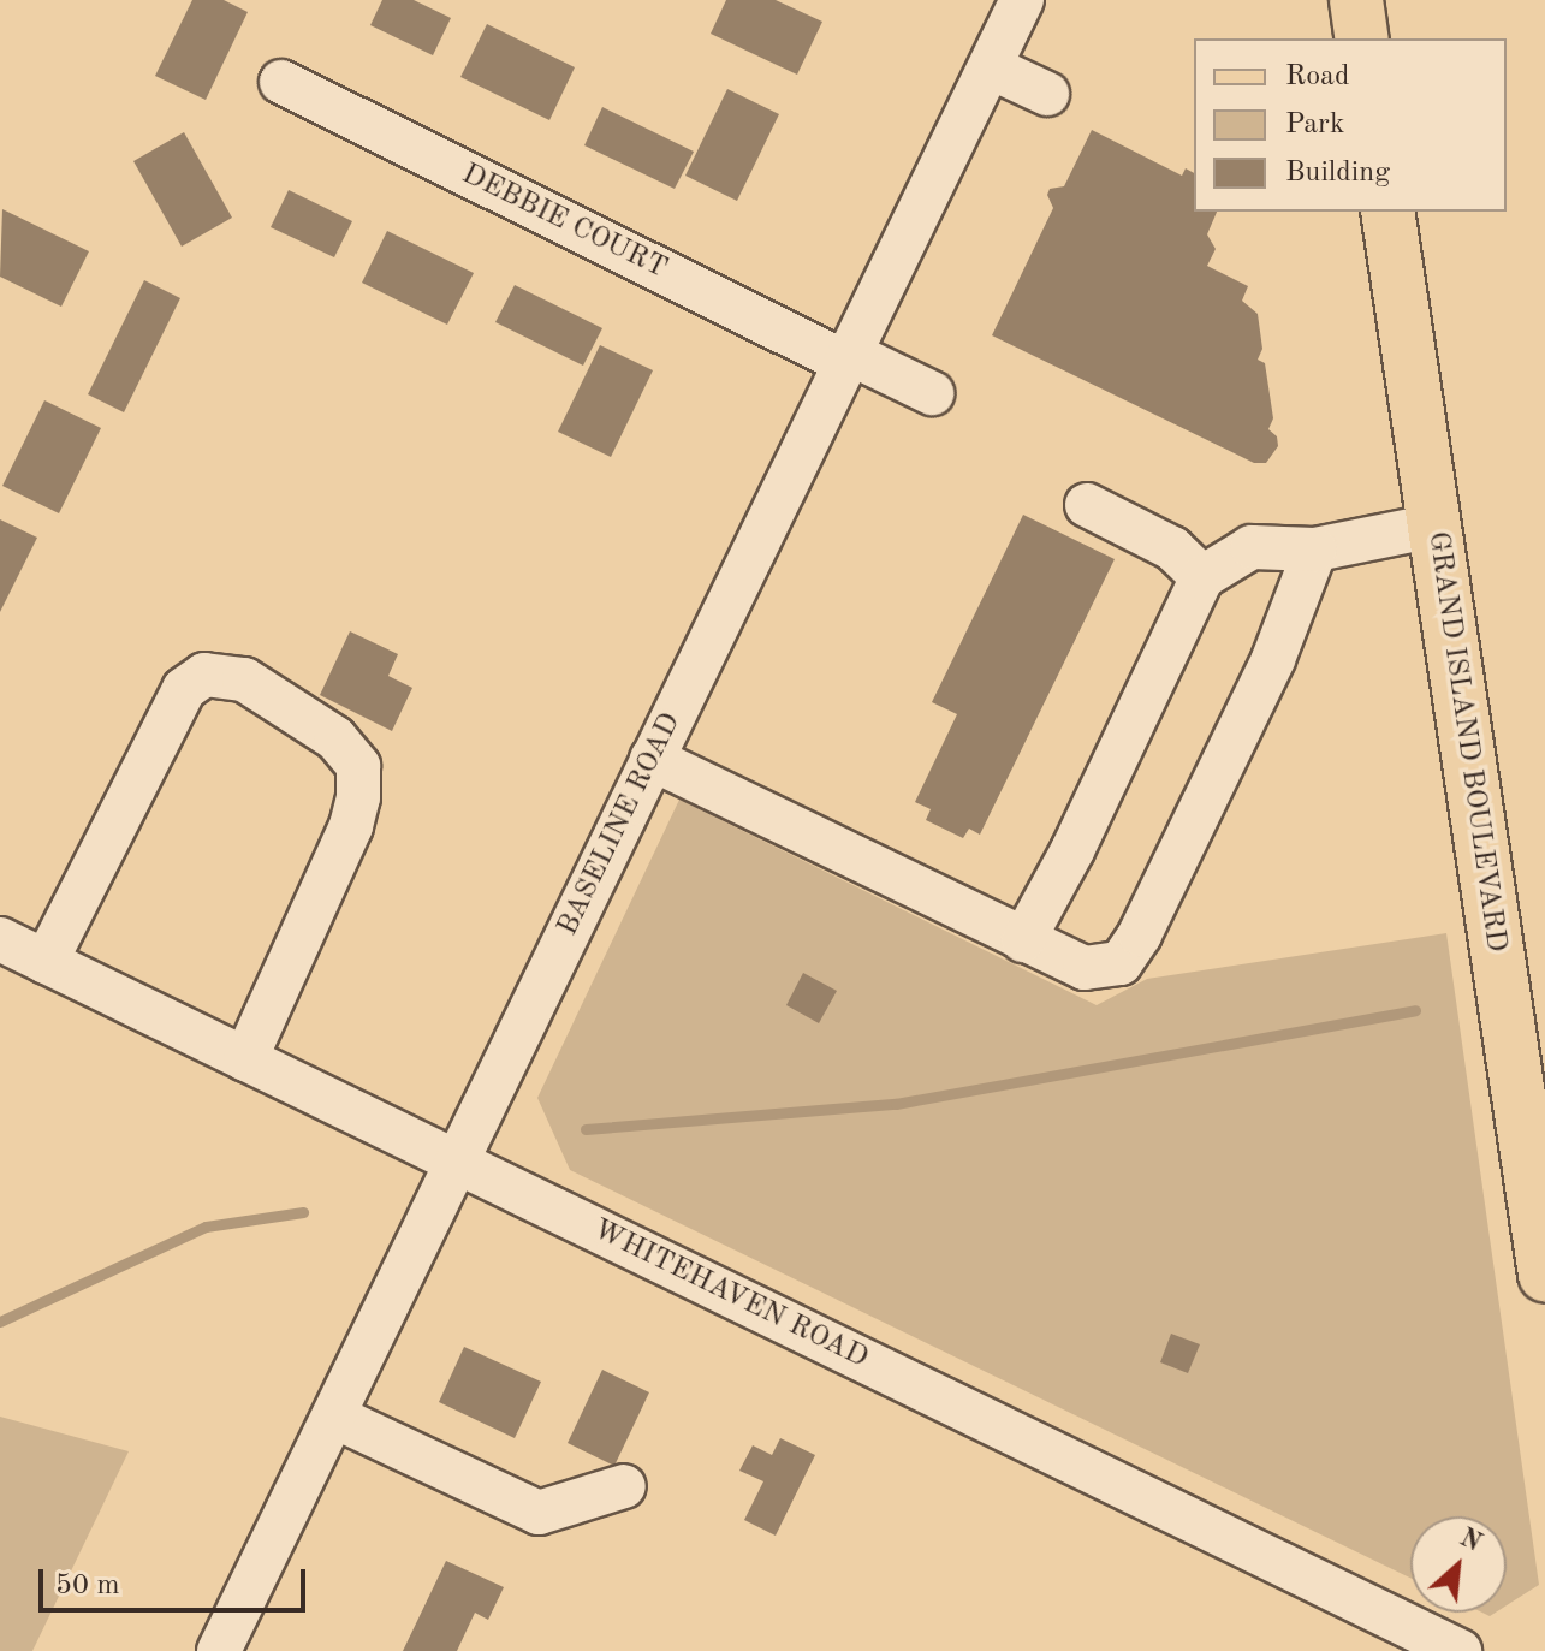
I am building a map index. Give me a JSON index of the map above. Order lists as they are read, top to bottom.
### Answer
{
  "streets": {
    "main road": ["GRAND ISLAND BOULEVARD"],
    "street": ["DEBBIE COURT", "BASELINE ROAD", "WHITEHAVEN ROAD"]
  },
  "crossings": [
    ["DEBBIE COURT", "BASELINE ROAD"],
    ["BASELINE ROAD", "WHITEHAVEN ROAD"]
  ],
  "legend": ["Road", "Park", "Building"],
  "scale_bar": "50 m",
  "north": "top right"
}
